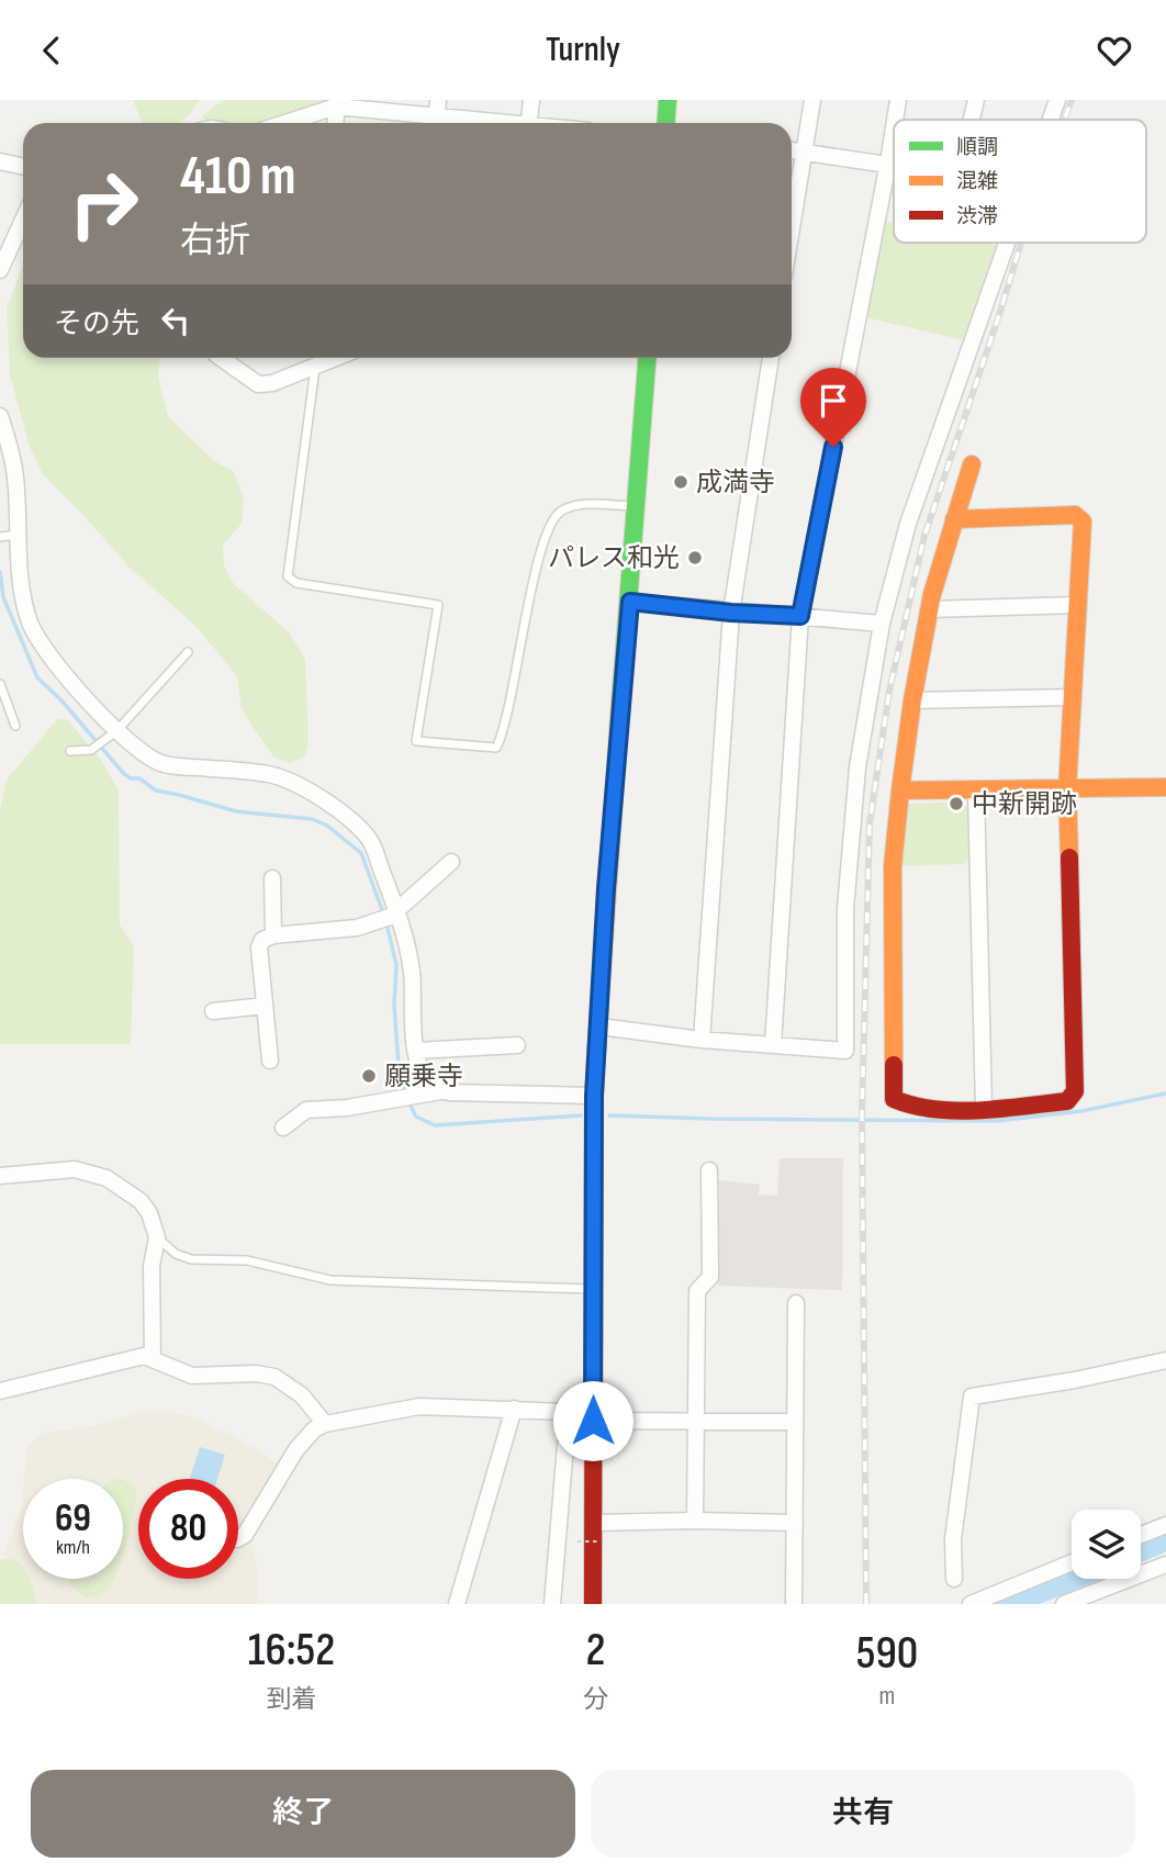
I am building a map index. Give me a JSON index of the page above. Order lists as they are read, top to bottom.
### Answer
{
  "places": [
    "成満寺",
    "パレス和光",
    "中新開跡",
    "願乗寺"
  ],
  "legend": ["順調", "混雑", "渋滞"],
  "page": {
    "header": "Turnly",
    "turn": ["410 m", "右折"],
    "then": "その先",
    "speed": "69 km/h",
    "limit": "80",
    "eta": [
      "16:52",
      "到着",
      "2",
      "分",
      "590",
      "m"
    ],
    "buttons": ["終了", "共有"]
  }
}
